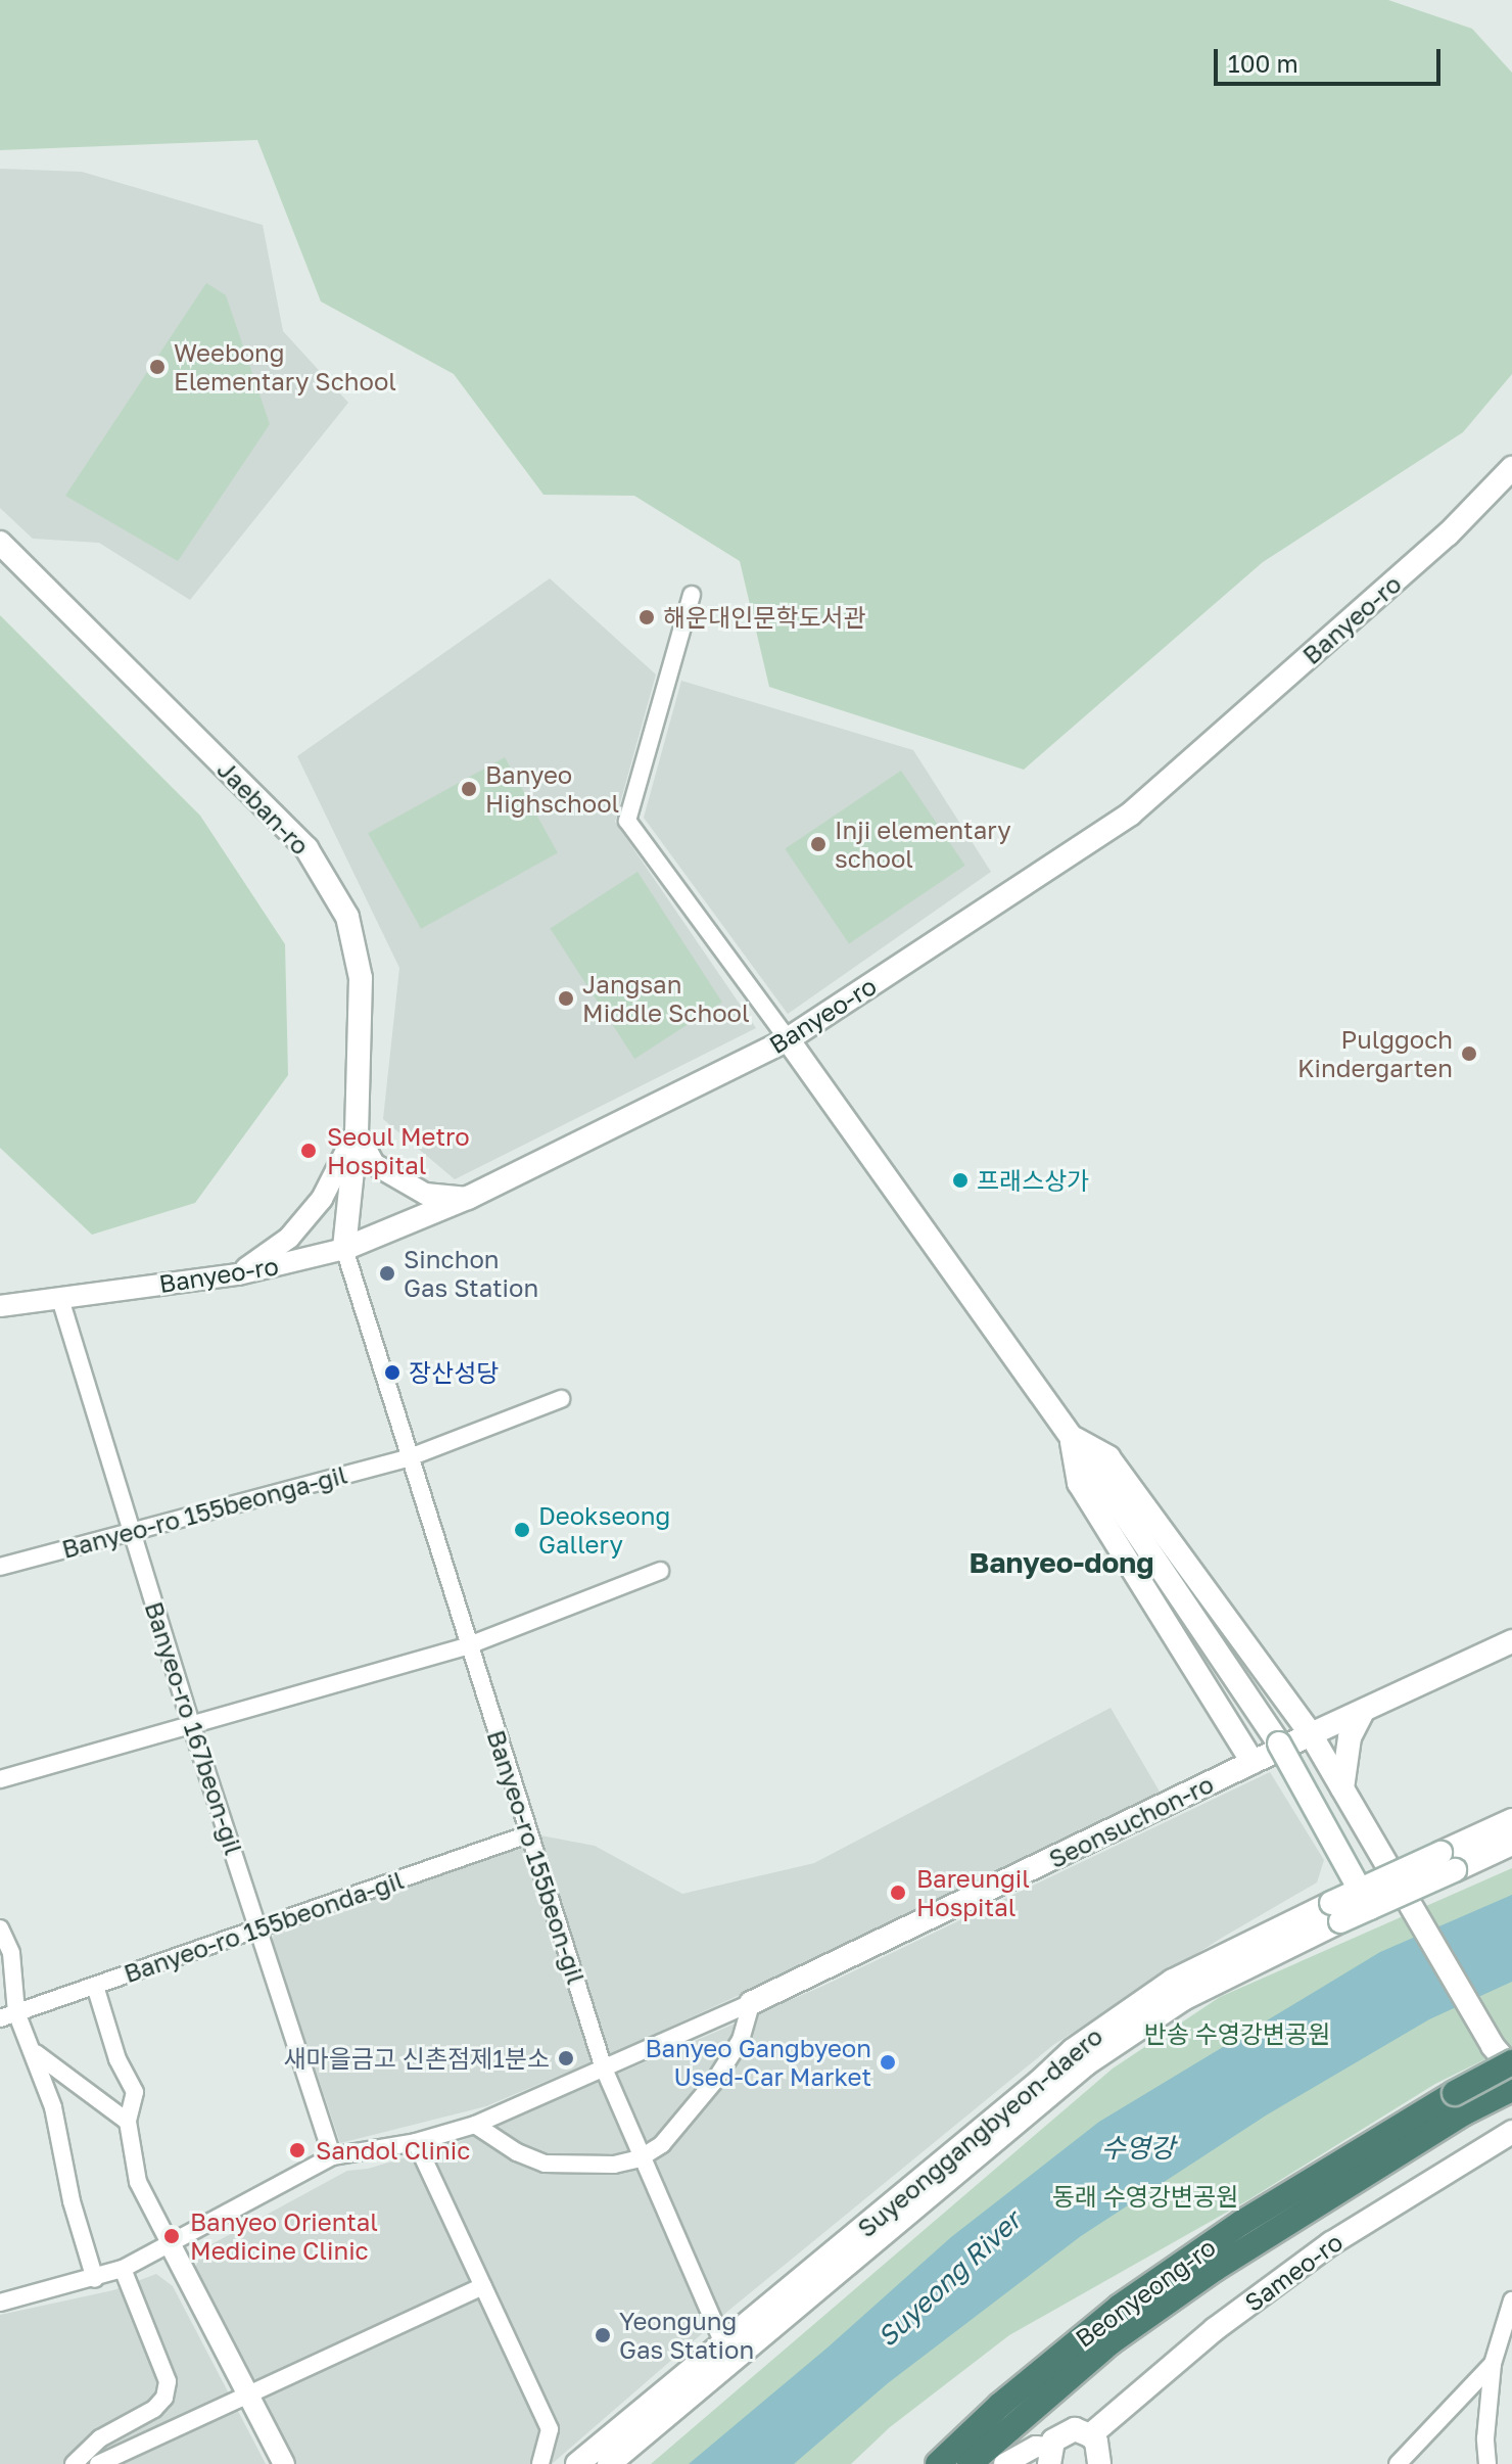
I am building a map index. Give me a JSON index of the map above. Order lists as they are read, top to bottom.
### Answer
{
  "streets": {
    "highway": ["Beonyeong-ro"],
    "main road": [
      "Banyeo-ro",
      "Jaeban-ro",
      "Seonsuchon-ro",
      "Suyeonggangbyeon-daero",
      "Sameo-ro"
    ],
    "street": [
      "Banyeo-ro 155beonga-gil",
      "Banyeo-ro 167beon-gil",
      "Banyeo-ro 155beon-gil",
      "Banyeo-ro 155beonda-gil"
    ]
  },
  "crossings": [
    ["Banyeo-ro", "Jaeban-ro"],
    ["Banyeo-ro", "Banyeo-ro 167beon-gil"],
    ["Banyeo-ro", "Banyeo-ro 155beon-gil"],
    ["Jaeban-ro", "Banyeo-ro 155beon-gil"],
    ["Banyeo-ro 155beonga-gil", "Banyeo-ro 167beon-gil"],
    ["Banyeo-ro 155beonga-gil", "Banyeo-ro 155beon-gil"],
    ["Banyeo-ro 167beon-gil", "Seonsuchon-ro"],
    ["Banyeo-ro 167beon-gil", "Banyeo-ro 155beonda-gil"],
    ["Seonsuchon-ro", "Banyeo-ro 155beon-gil"],
    ["Banyeo-ro 155beon-gil", "Banyeo-ro 155beonda-gil"],
    ["Banyeo-ro 155beon-gil", "Suyeonggangbyeon-daero"]
  ],
  "districts": ["Banyeo-dong"],
  "water": ["수영강", "Suyeong River"],
  "parks": ["반송 수영강변공원", "동래 수영강변공원"],
  "places": [
    "Weebong Elementary School",
    "해운대인문학도서관",
    "Banyeo Highschool",
    "Inji elementary school",
    "Jangsan Middle School",
    "Pulggoch Kindergarten",
    "Seoul Metro Hospital",
    "프래스상가",
    "Sinchon Gas Station",
    "장산성당",
    "Deokseong Gallery",
    "Bareungil Hospital",
    "새마을금고 신촌점제1분소",
    "Banyeo Gangbyeon Used-Car Market",
    "Sandol Clinic",
    "Banyeo Oriental Medicine Clinic",
    "Yeongung Gas Station"
  ],
  "scale_bar": "100 m"
}
